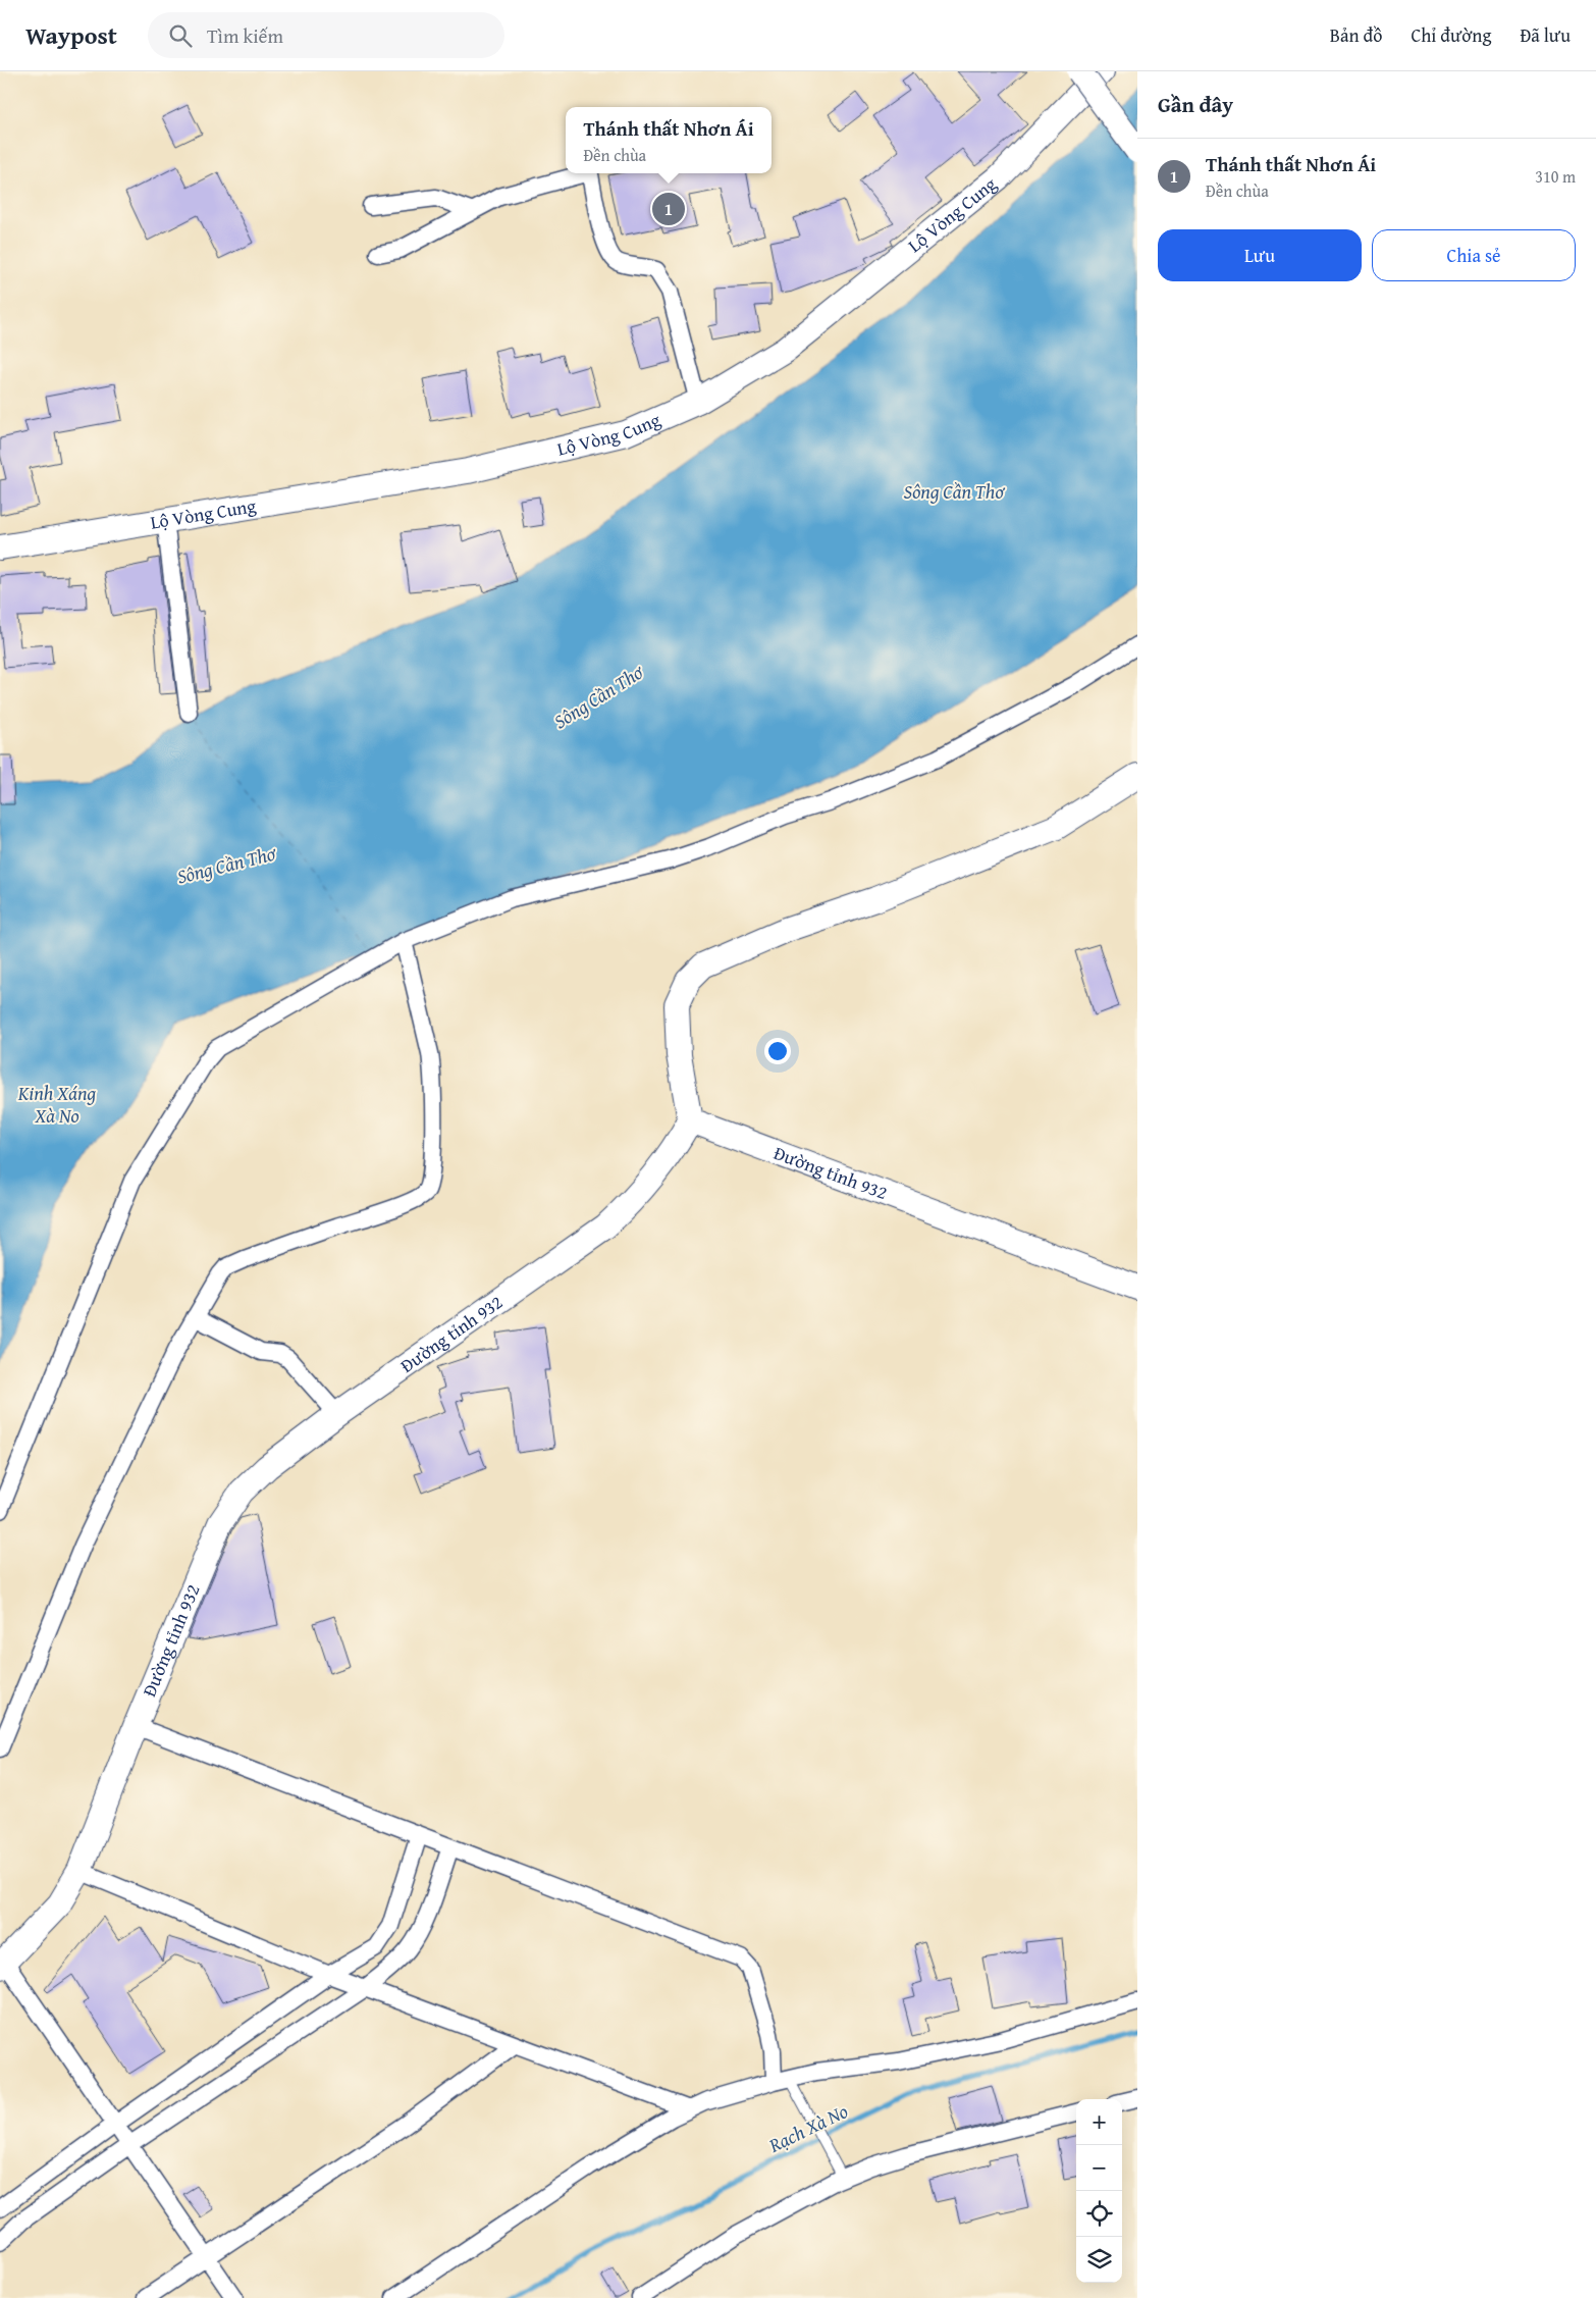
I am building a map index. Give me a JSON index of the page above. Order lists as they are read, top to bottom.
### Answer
{
  "streets": {
    "main road": ["Lộ Vòng Cung", "Đường tỉnh 932"]
  },
  "water": ["Sông Cần Thơ", "Kinh Xáng Xà No", "Rạch Xà No"],
  "page": {
    "header": "Waypost",
    "search": "Tìm kiếm",
    "nav": ["Bản đồ", "Chỉ đường", "Đã lưu"],
    "heading": "Gần đây",
    "popup": ["Thánh thất Nhơn Ái", "Đền chùa"],
    "list": [
      {
        "mark": "1",
        "name": "Thánh thất Nhơn Ái",
        "note": "Đền chùa",
        "value": "310 m"
      }
    ],
    "pins": "1",
    "buttons": ["Lưu", "Chia sẻ"],
    "map_buttons": ["+", "−"]
  }
}
